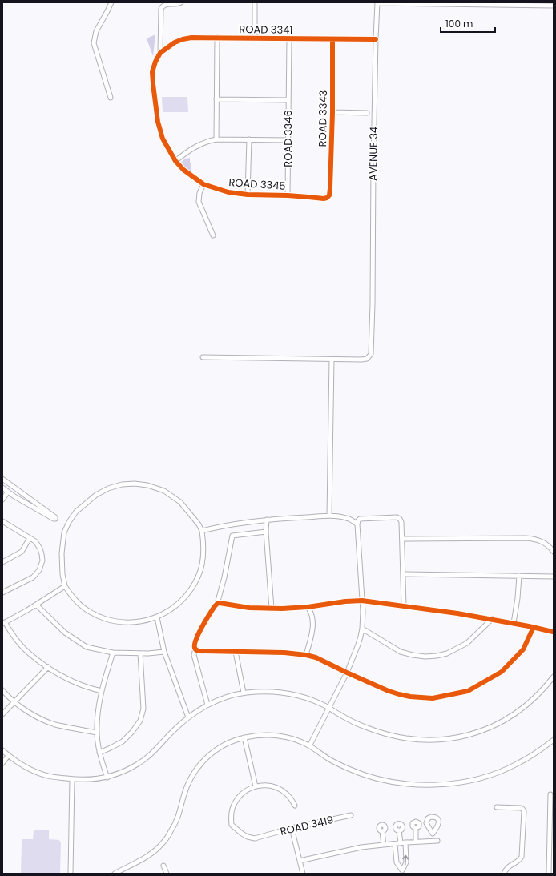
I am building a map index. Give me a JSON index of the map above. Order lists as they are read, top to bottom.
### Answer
{
  "streets": {
    "street": [
      "ROAD 3341",
      "ROAD 3343",
      "ROAD 3346",
      "AVENUE 34",
      "ROAD 3345",
      "ROAD 3419"
    ]
  },
  "crossings": [
    ["ROAD 3341", "ROAD 3343"],
    ["ROAD 3341", "ROAD 3346"],
    ["ROAD 3341", "AVENUE 34"],
    ["ROAD 3341", "ROAD 3345"],
    ["ROAD 3343", "ROAD 3345"],
    ["ROAD 3346", "ROAD 3345"]
  ],
  "scale_bar": "100 m"
}
